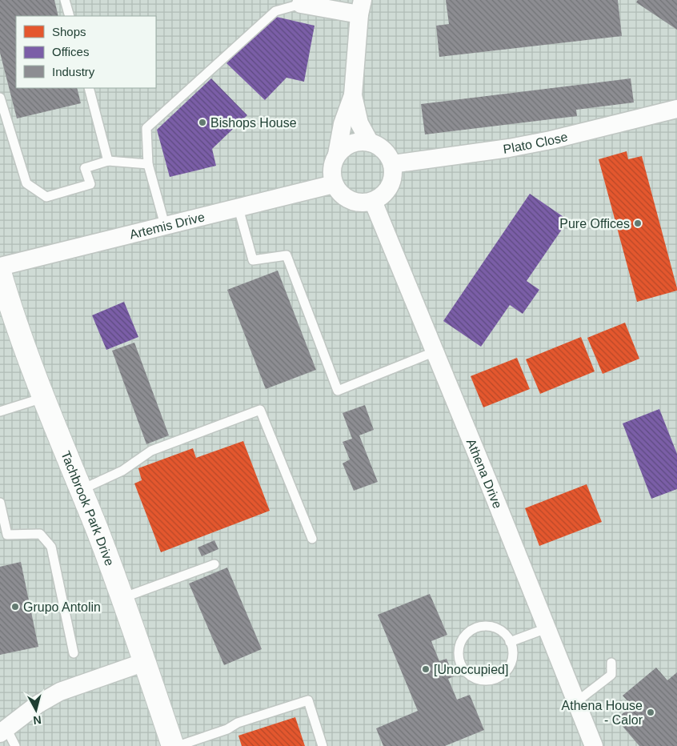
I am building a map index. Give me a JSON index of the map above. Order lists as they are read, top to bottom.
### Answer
{
  "streets": {
    "street": [
      "Plato Close",
      "Artemis Drive",
      "Athena Drive",
      "Tachbrook Park Drive"
    ]
  },
  "crossings": [
    ["Plato Close", "Artemis Drive"],
    ["Plato Close", "Athena Drive"],
    ["Artemis Drive", "Athena Drive"]
  ],
  "places": [
    "Bishops House",
    "Pure Offices",
    "Grupo Antolin",
    "[Unoccupied]",
    "Athena House - Calor"
  ],
  "legend": ["Shops", "Offices", "Industry"],
  "north": "bottom"
}
